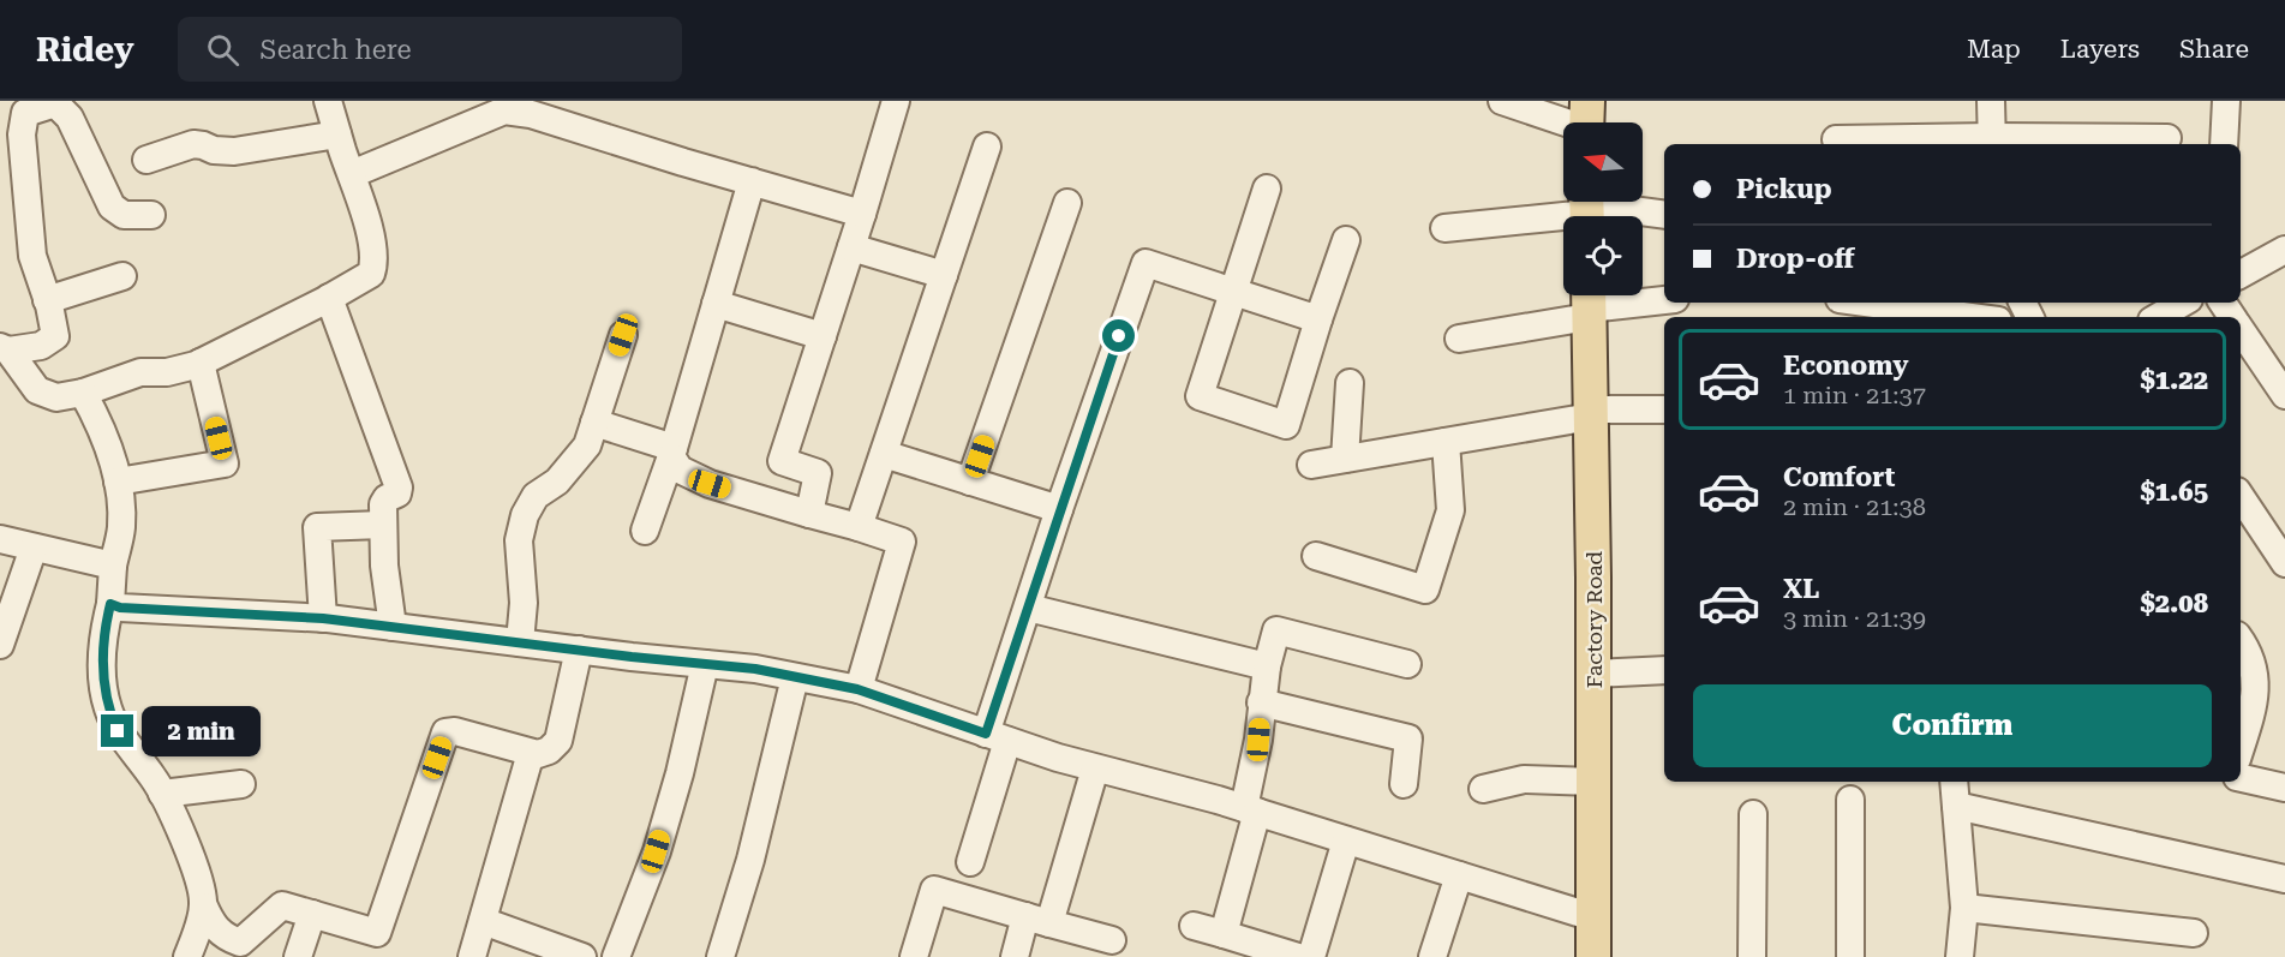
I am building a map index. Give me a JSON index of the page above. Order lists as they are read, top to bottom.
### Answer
{
  "streets": {
    "main road": ["Factory Road"]
  },
  "north": "left",
  "page": {
    "header": "Ridey",
    "search": "Search here",
    "nav": ["Map", "Layers", "Share"],
    "banner": ["Pickup", "Drop-off"],
    "list": [
      {
        "name": "Economy",
        "note": "1 min · 21:37",
        "value": "$1.22"
      },
      {
        "name": "Comfort",
        "note": "2 min · 21:38",
        "value": "$1.65"
      },
      {
        "name": "XL",
        "note": "3 min · 21:39",
        "value": "$2.08"
      }
    ],
    "buttons": "Confirm",
    "bubble": "2 min"
  }
}
